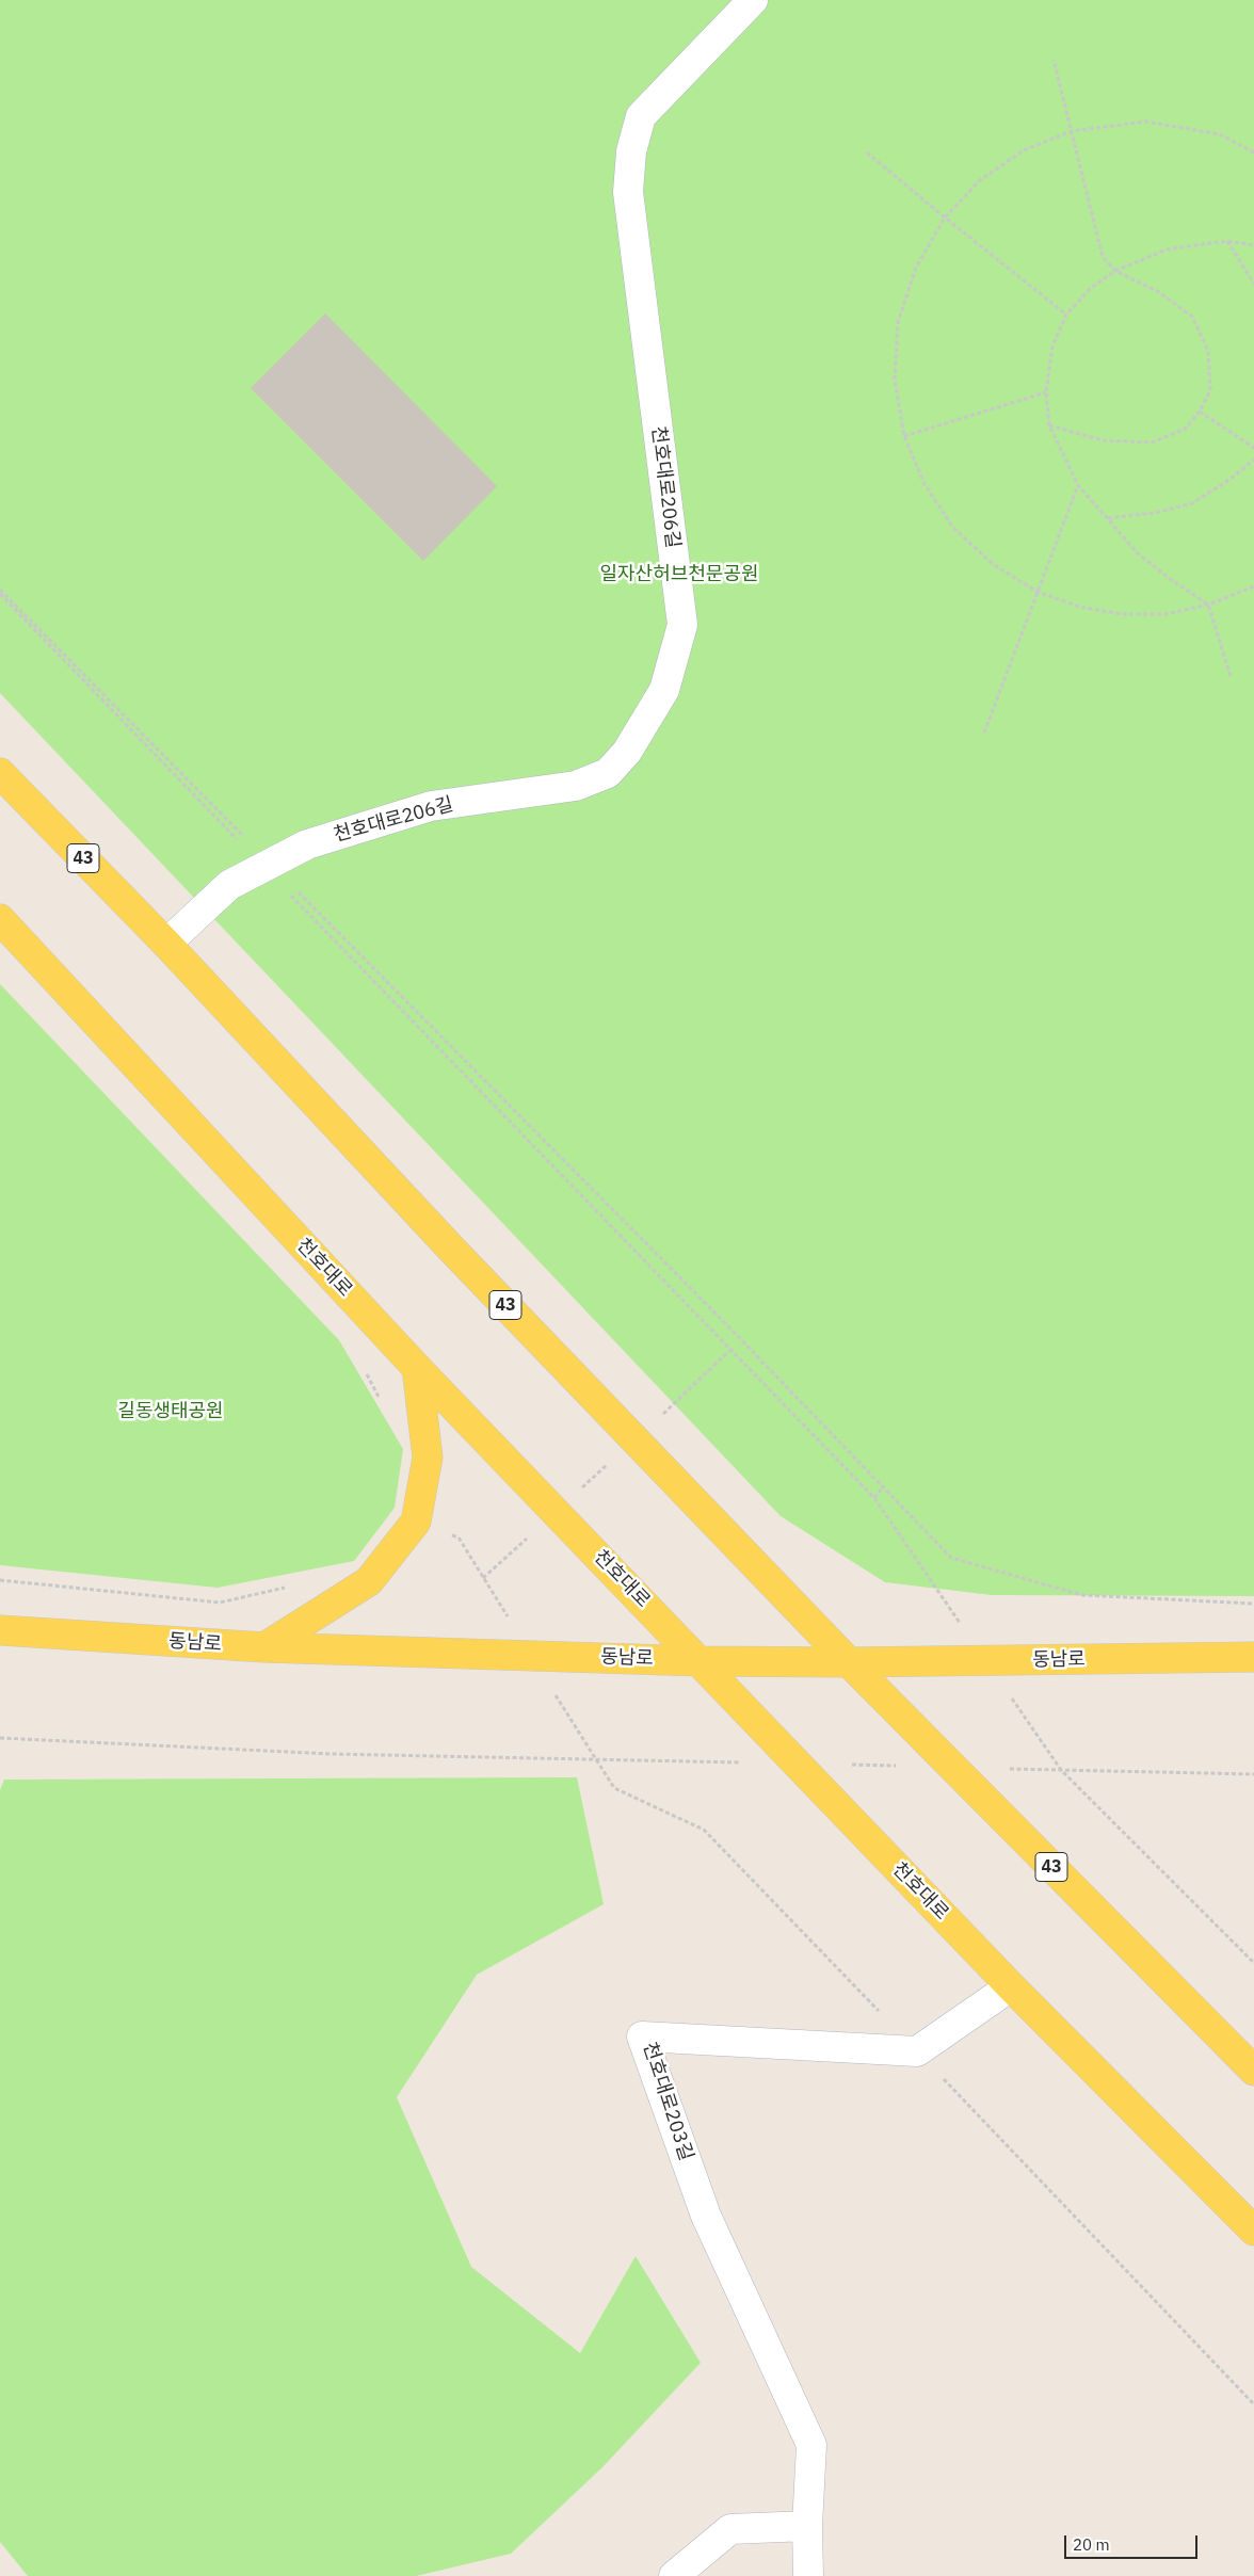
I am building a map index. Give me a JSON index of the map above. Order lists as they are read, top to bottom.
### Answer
{
  "streets": {
    "main road": ["43", "천호대로", "동남로"],
    "street": ["천호대로206길", "천호대로203길"]
  },
  "crossings": [
    ["천호대로206길", "43"],
    ["43", "동남로"],
    ["천호대로", "동남로"]
  ],
  "parks": ["일자산허브천문공원", "길동생태공원"],
  "scale_bar": "20 m"
}
